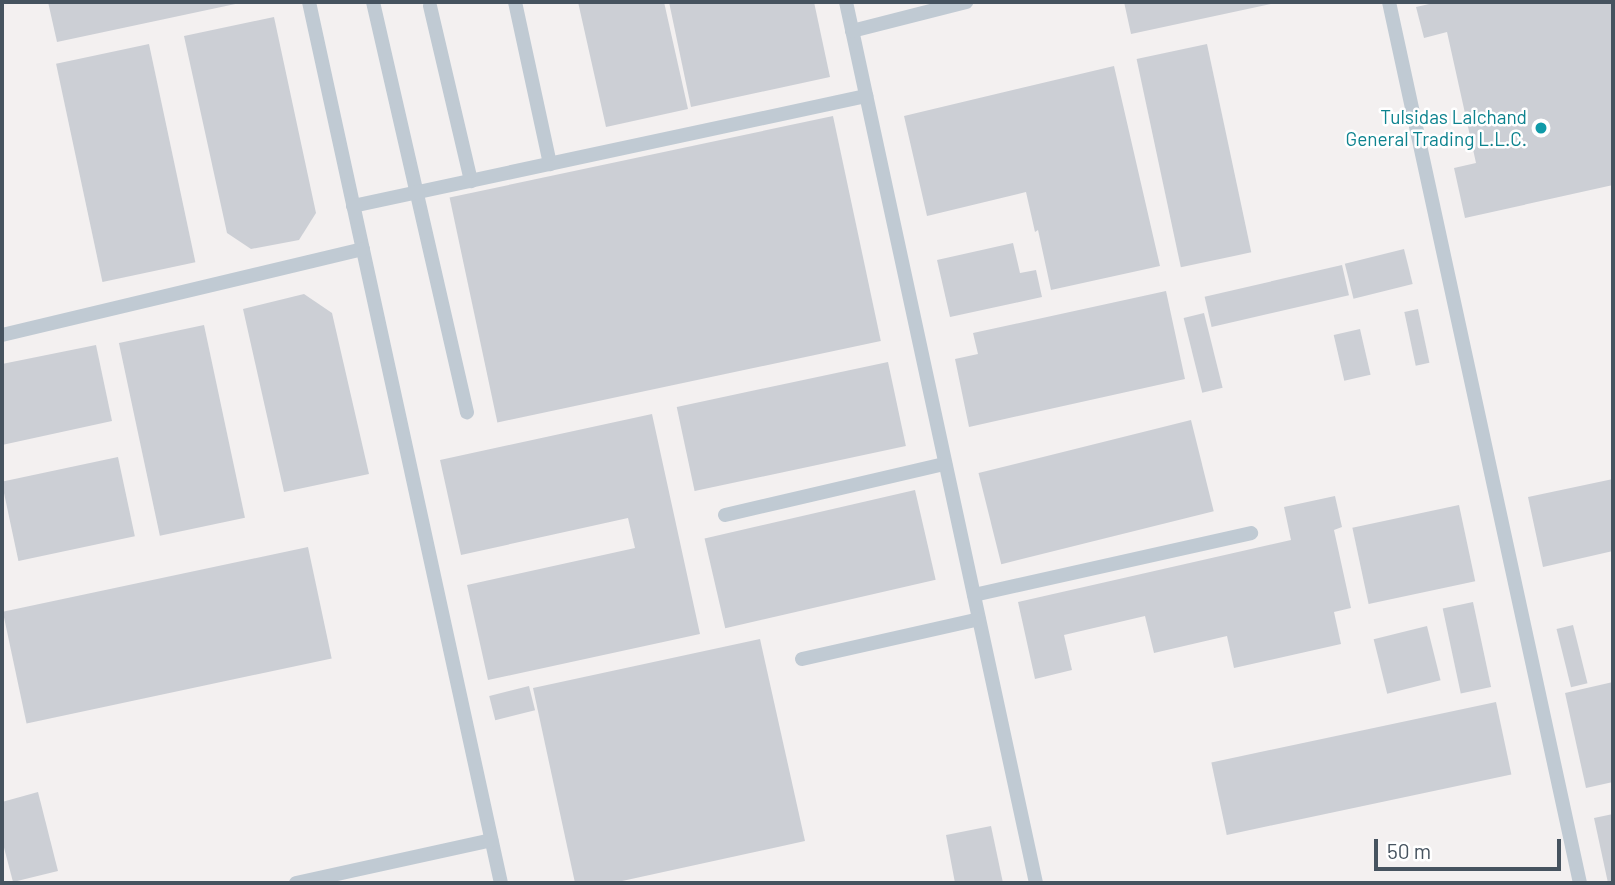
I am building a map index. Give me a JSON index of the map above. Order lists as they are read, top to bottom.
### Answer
{
  "places": ["Tulsidas Lalchand General Trading L.L.C."],
  "scale_bar": "50 m"
}
